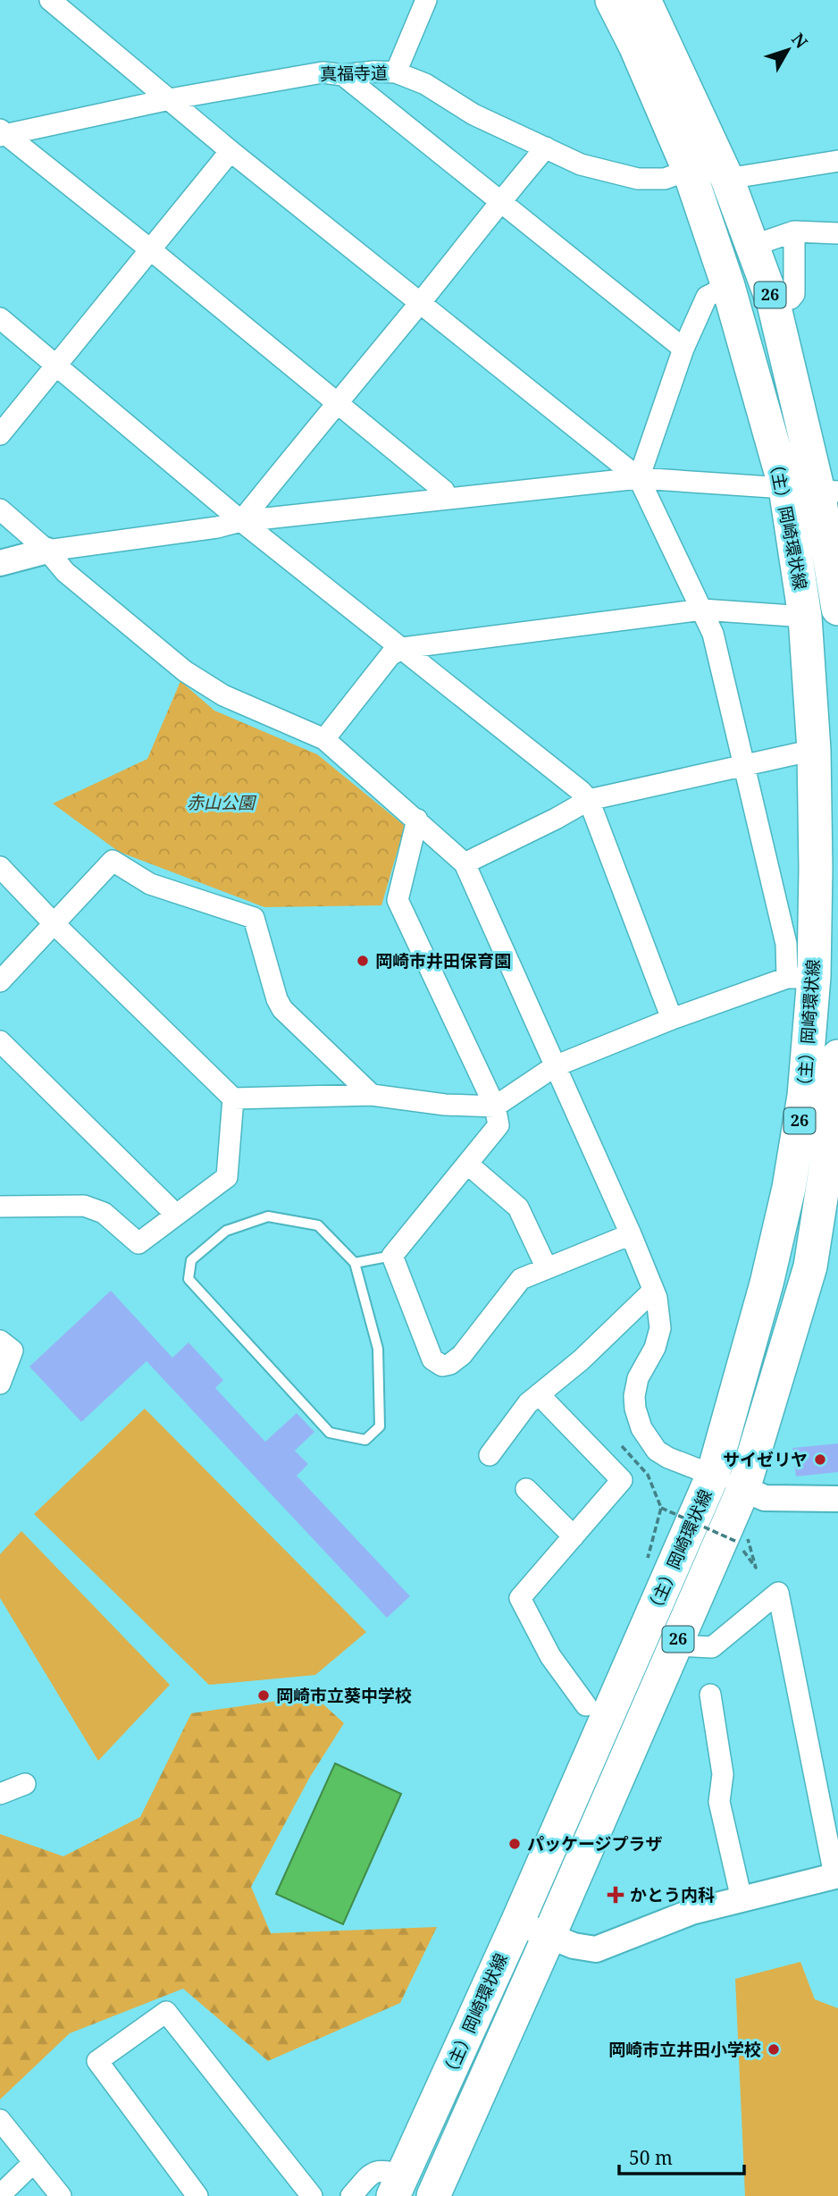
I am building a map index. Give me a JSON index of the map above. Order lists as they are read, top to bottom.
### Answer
{
  "streets": {
    "main road": ["26", "（主）岡崎環状線"],
    "street": ["真福寺道"]
  },
  "crossings": [
    ["真福寺道", "（主）岡崎環状線"]
  ],
  "parks": ["赤山公園"],
  "places": {
    "other": [
      "岡崎市井田保育園",
      "サイゼリヤ",
      "岡崎市立葵中学校",
      "パッケージプラザ",
      "岡崎市立井田小学校"
    ],
    "health": ["かとう内科"]
  },
  "scale_bar": "50 m",
  "north": "top right"
}
